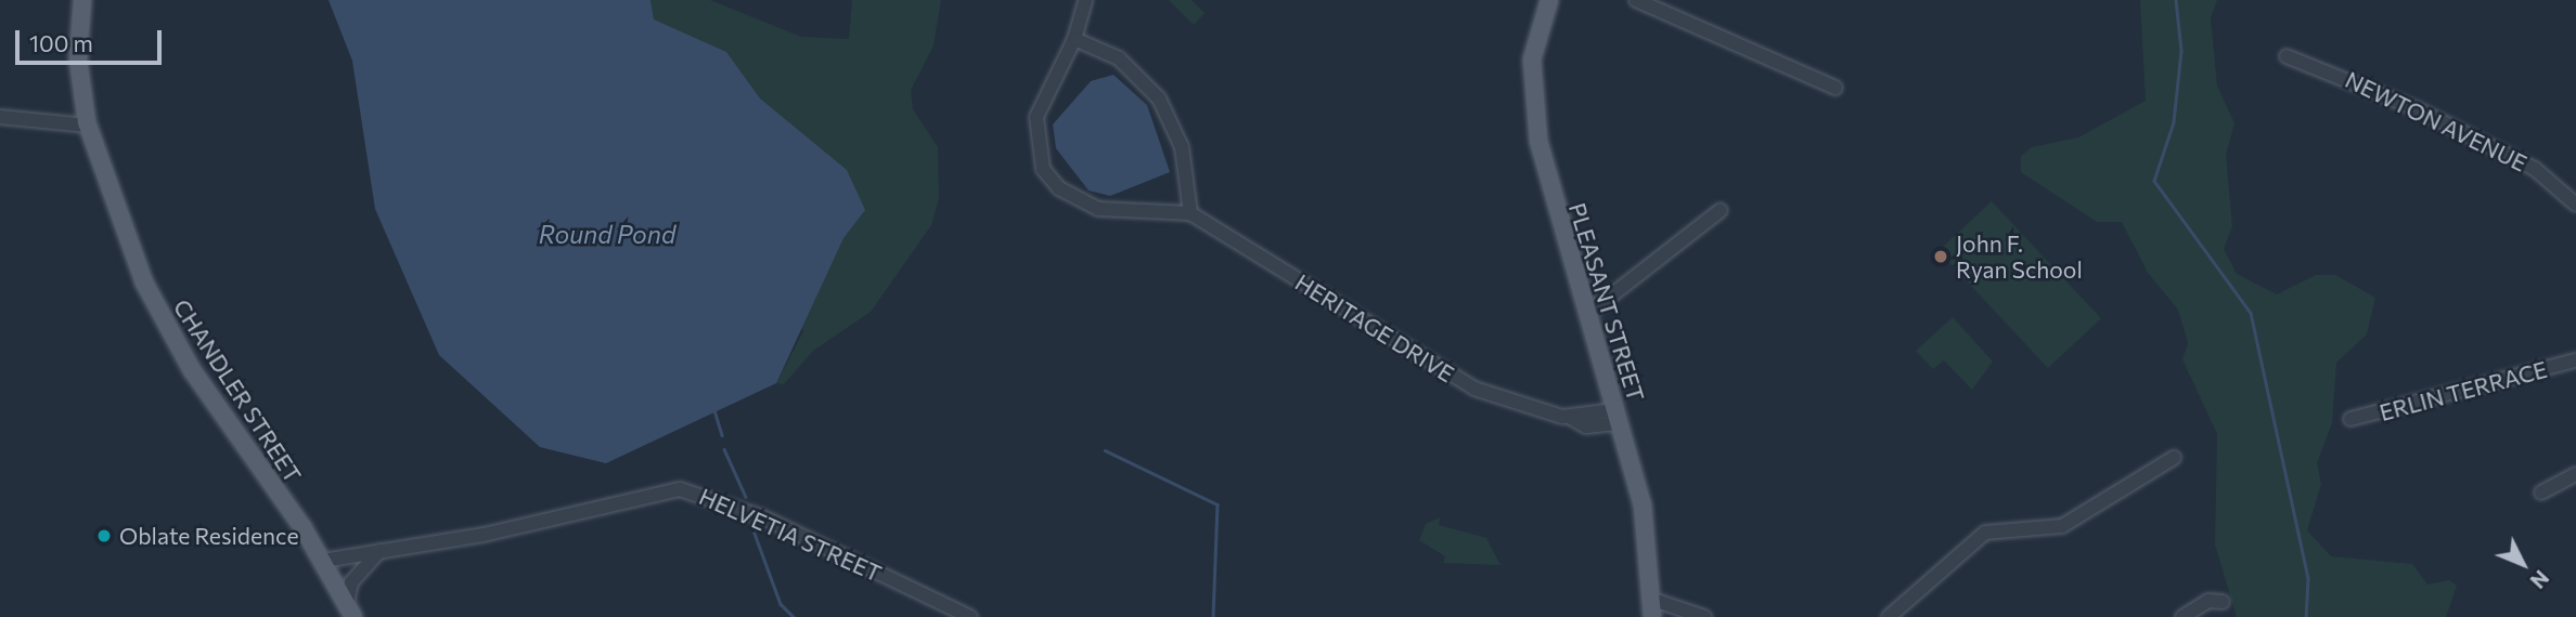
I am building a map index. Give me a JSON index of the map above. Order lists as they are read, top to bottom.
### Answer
{
  "streets": {
    "main road": ["PLEASANT STREET", "CHANDLER STREET"],
    "street": [
      "NEWTON AVENUE",
      "HERITAGE DRIVE",
      "ERLIN TERRACE",
      "HELVETIA STREET"
    ]
  },
  "crossings": [
    ["PLEASANT STREET", "HERITAGE DRIVE"],
    ["CHANDLER STREET", "HELVETIA STREET"]
  ],
  "water": ["Round Pond"],
  "places": ["John F. Ryan School", "Oblate Residence"],
  "scale_bar": "100 m",
  "north": "bottom right"
}
